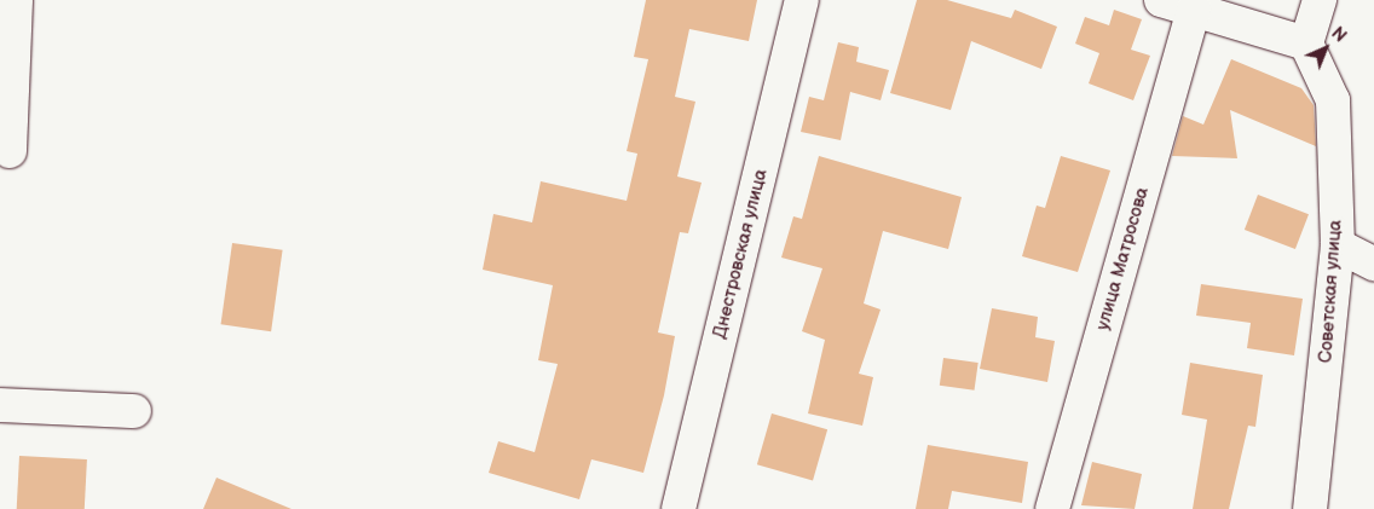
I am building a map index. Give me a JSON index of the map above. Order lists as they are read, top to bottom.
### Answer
{
  "streets": {
    "street": ["Днестровская улица", "улица Матросова", "Советская улица"]
  },
  "north": "top right"
}
